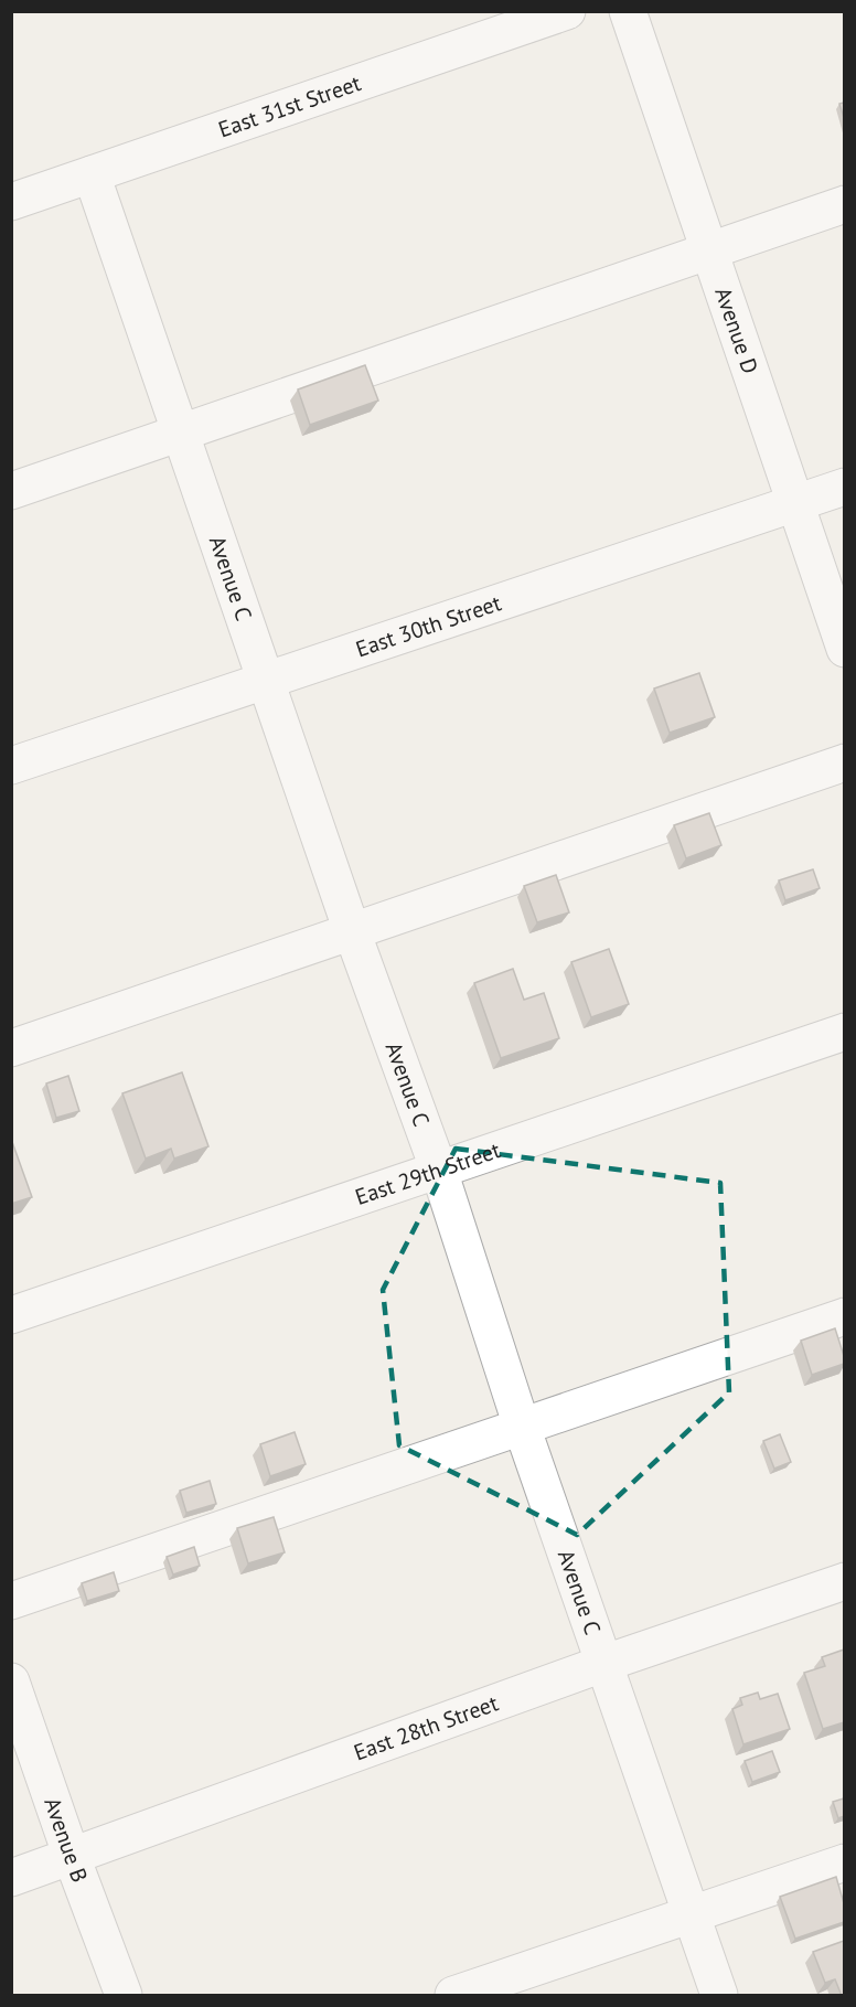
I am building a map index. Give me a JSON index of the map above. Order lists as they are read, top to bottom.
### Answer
{
  "streets": {
    "street": [
      "East 31st Street",
      "Avenue D",
      "Avenue C",
      "East 30th Street",
      "East 29th Street",
      "East 28th Street",
      "Avenue B"
    ]
  },
  "crossings": [
    ["East 31st Street", "Avenue C"],
    ["Avenue D", "East 30th Street"],
    ["Avenue C", "East 30th Street"],
    ["Avenue C", "East 29th Street"],
    ["Avenue C", "East 28th Street"],
    ["East 28th Street", "Avenue B"]
  ]
}
